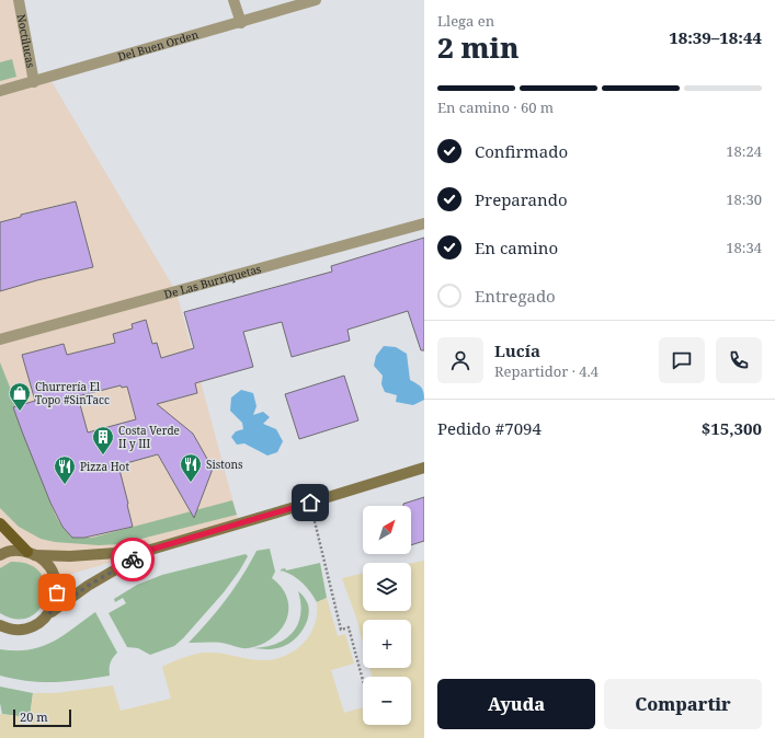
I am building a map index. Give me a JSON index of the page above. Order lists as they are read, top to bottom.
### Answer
{
  "streets": {
    "street": ["Noctilucas", "Del Buen Orden", "De Las Burriquetas"]
  },
  "crossings": [
    ["Noctilucas", "Del Buen Orden"]
  ],
  "places": {
    "shop": ["Churrería El Topo #SinTacc"],
    "building": ["Costa Verde II y III"],
    "restaurant": ["Sistons", "Pizza Hot"]
  },
  "scale_bar": "20 m",
  "north": "top right",
  "page": {
    "heading": ["2 min", "Llega en", "18:39–18:44"],
    "panel": [
      "Lucía",
      "Repartidor · 4.4",
      "Pedido #7094",
      "$15,300"
    ],
    "bar": "En camino · 60 m",
    "list": [
      ["Confirmado", "18:24"],
      ["Preparando", "18:30"],
      ["En camino", "18:34"],
      "Entregado"
    ],
    "map_buttons": ["+", "−"],
    "buttons": ["Ayuda", "Compartir"],
    "scale": "20 m"
  }
}
